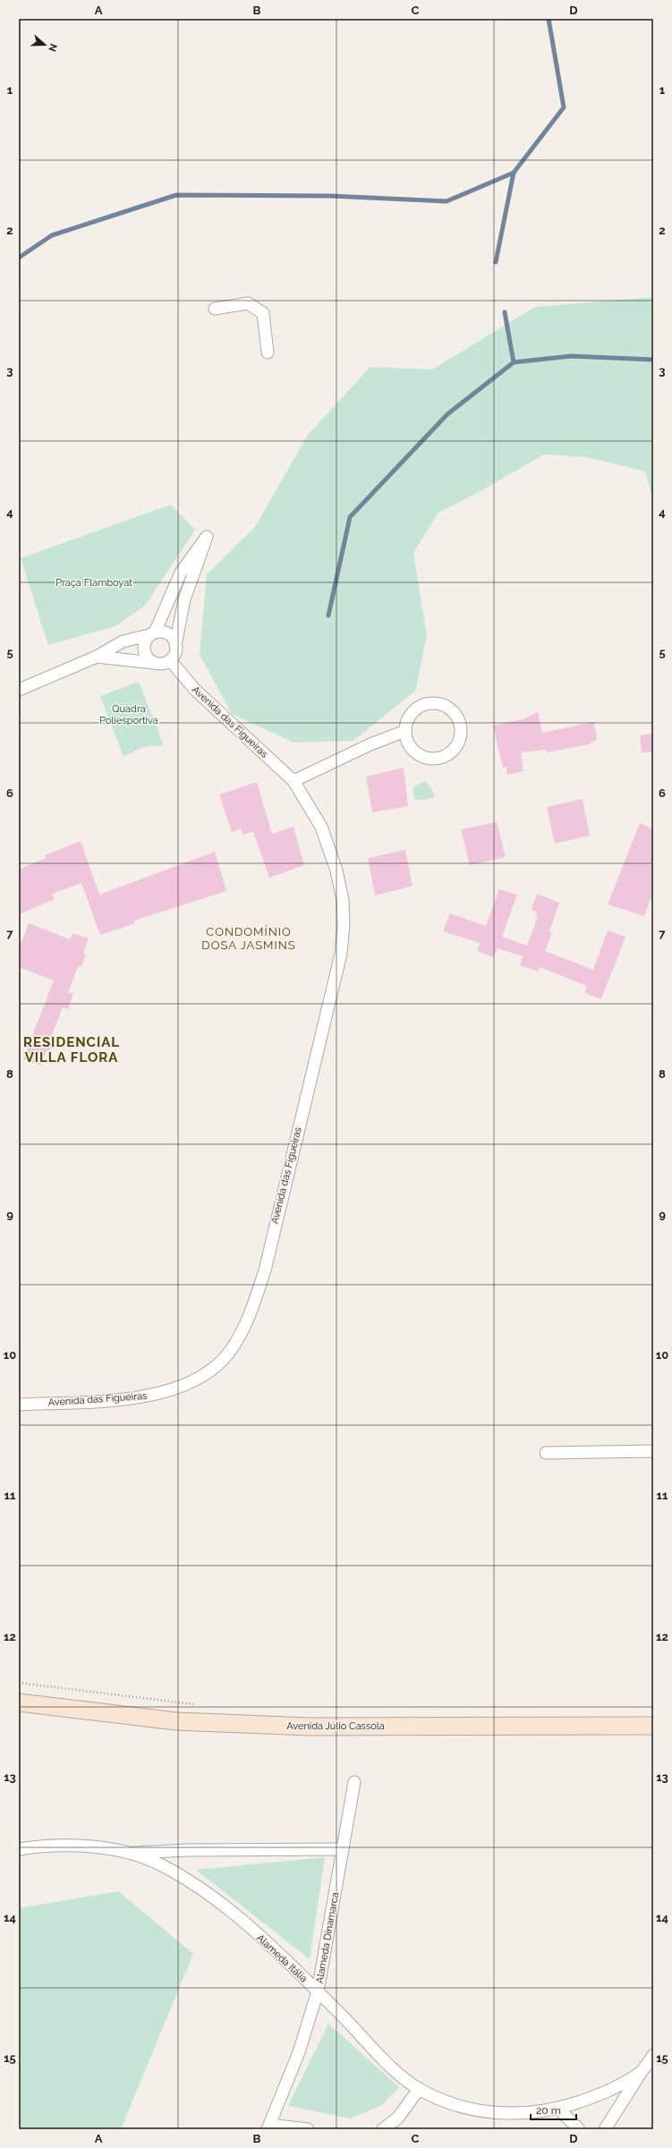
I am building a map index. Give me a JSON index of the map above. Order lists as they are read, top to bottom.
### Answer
{
  "streets": {
    "main road": ["Avenida Júlio Cassola"],
    "street": ["Avenida das Figueiras", "Alameda Dinamarca", "Alameda Itália"]
  },
  "crossings": [
    ["Alameda Dinamarca", "Alameda Itália"]
  ],
  "districts": ["CONDOMÍNIO DOSA JASMINS", "RESIDENCIAL VILLA FLORA"],
  "parks": ["Praça Flamboyat", "Quadra Poliesportiva"],
  "scale_bar": "20 m",
  "north": "right",
  "grid": {
    "columns": [
      "A",
      "B",
      "C",
      "D"
    ],
    "rows": [
      "1",
      "2",
      "3",
      "4",
      "5",
      "6",
      "7",
      "8",
      "9",
      "10",
      "11",
      "12",
      "13",
      "14",
      "15"
    ]
  }
}
